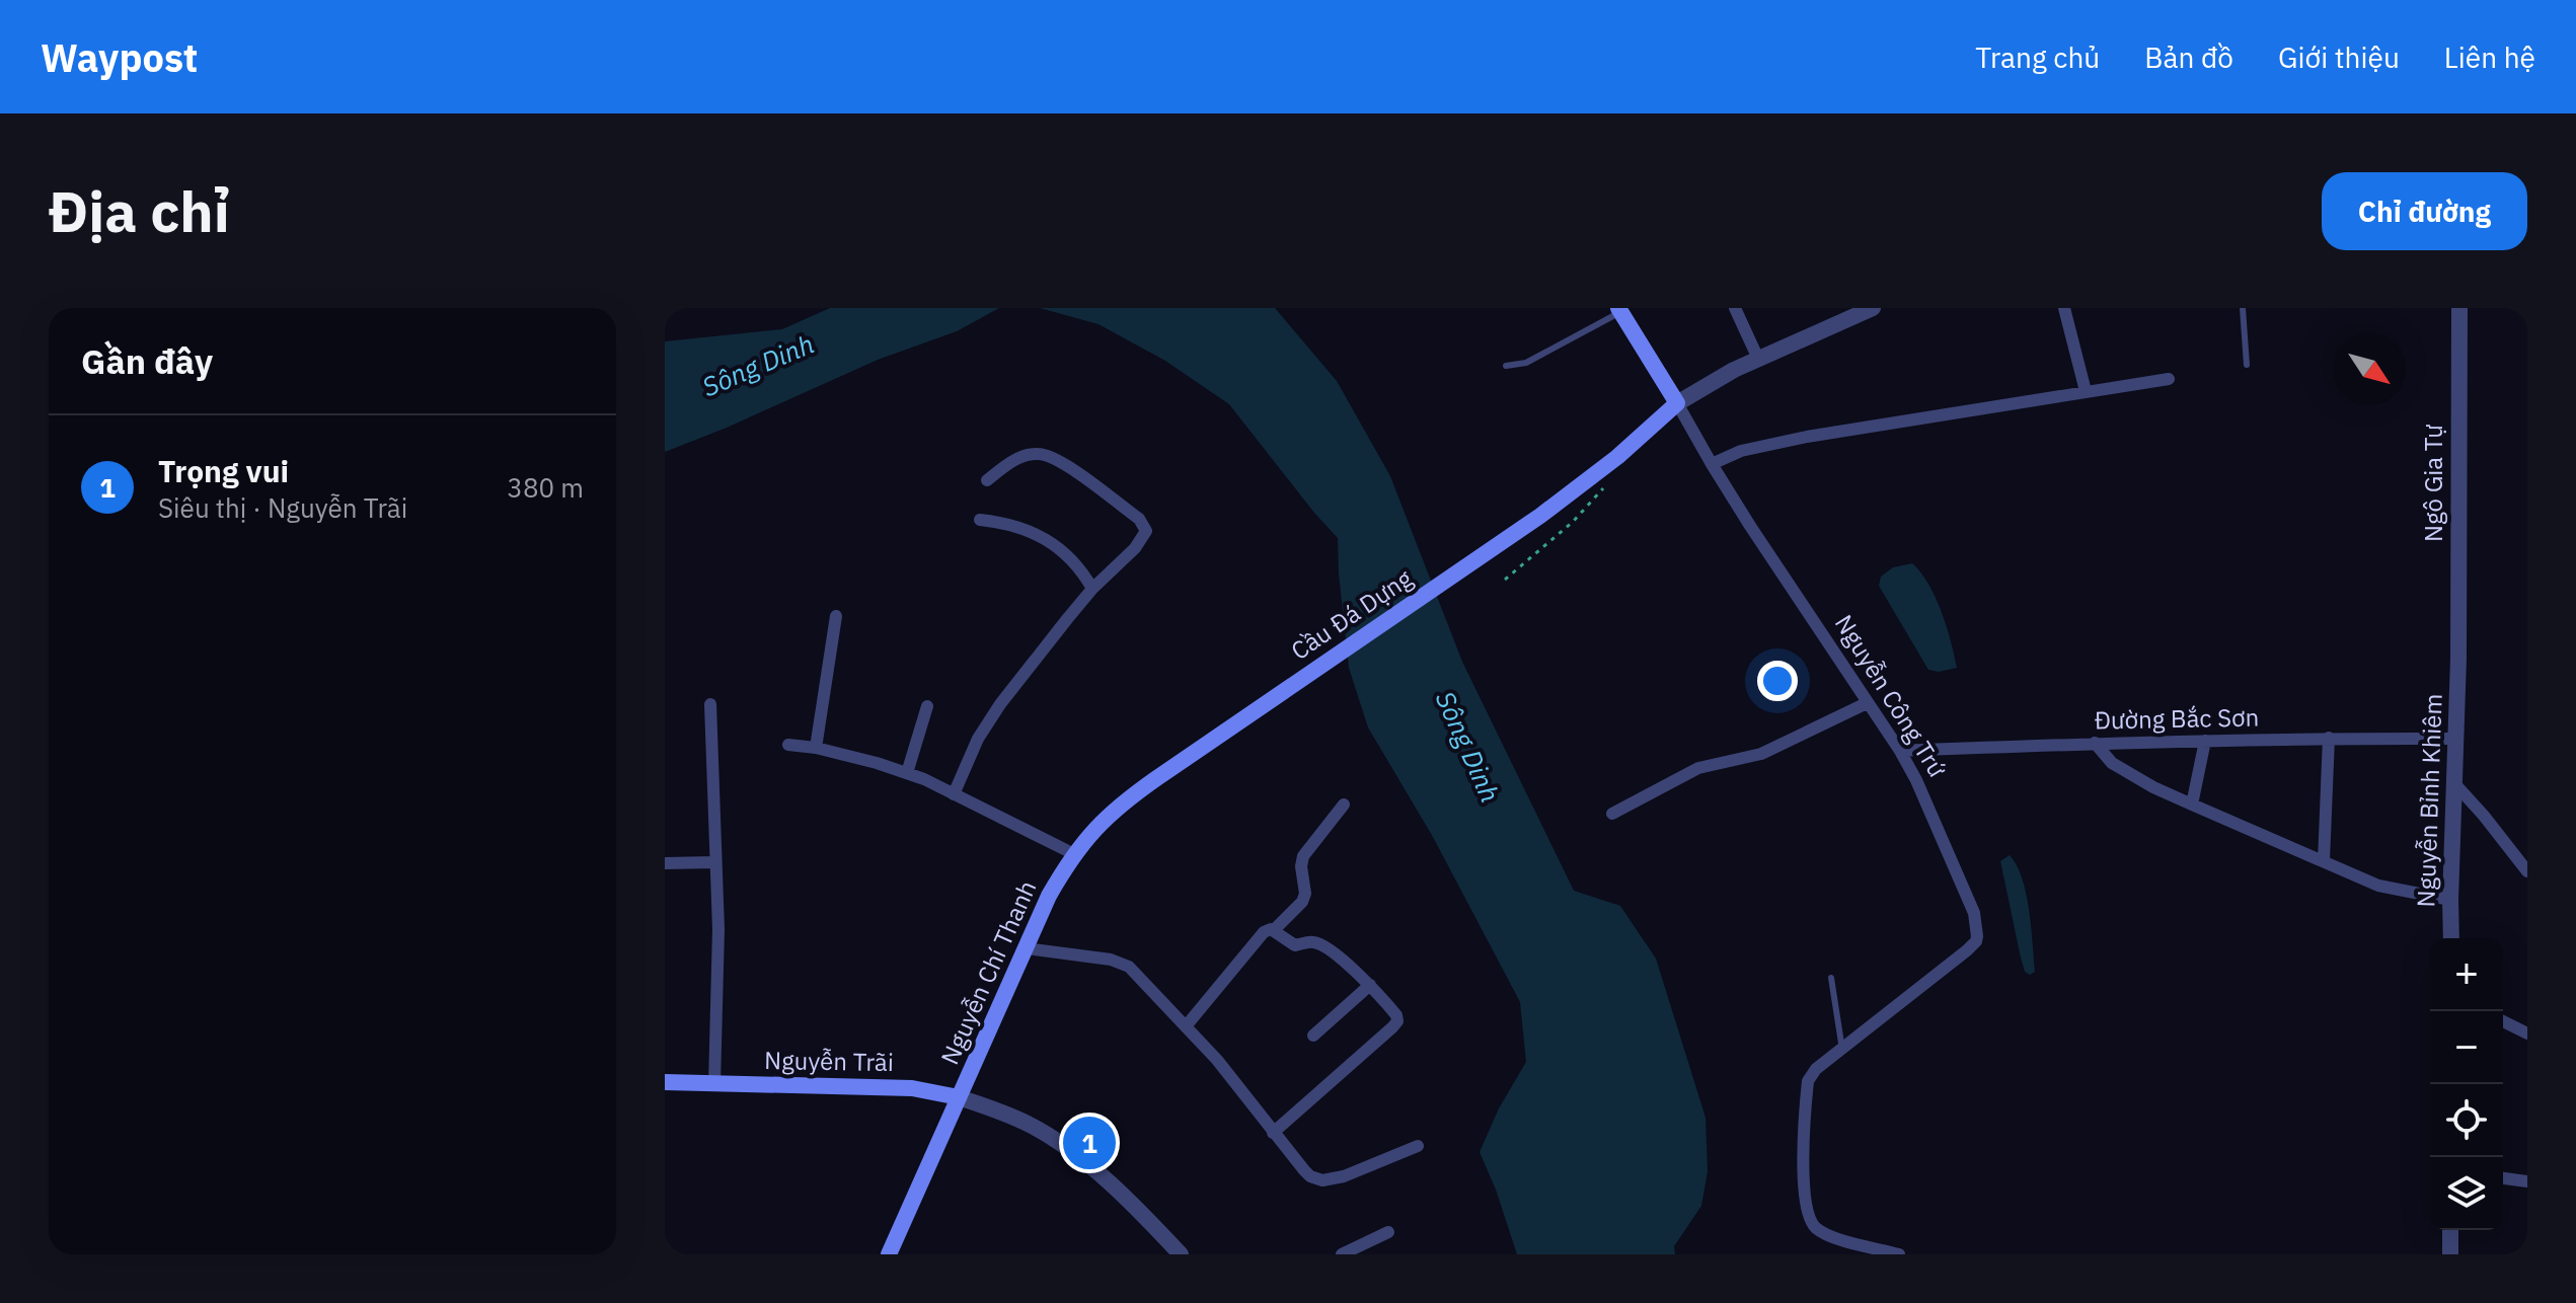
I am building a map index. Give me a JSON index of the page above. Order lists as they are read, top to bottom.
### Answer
{
  "streets": {
    "main road": [
      "Cầu Đá Dựng",
      "Nguyễn Công Trứ",
      "Nguyễn Chí Thanh",
      "Nguyễn Trãi"
    ],
    "street": ["Ngô Gia Tự", "Đường Bắc Sơn", "Nguyễn Bỉnh Khiêm"]
  },
  "crossings": [
    ["Ngô Gia Tự", "Nguyễn Bỉnh Khiêm"],
    ["Cầu Đá Dựng", "Nguyễn Chí Thanh"],
    ["Nguyễn Công Trứ", "Đường Bắc Sơn"],
    ["Đường Bắc Sơn", "Nguyễn Bỉnh Khiêm"],
    ["Nguyễn Chí Thanh", "Nguyễn Trãi"]
  ],
  "water": ["Sông Dinh"],
  "north": "bottom right",
  "page": {
    "header": "Waypost",
    "nav": [
      "Trang chủ",
      "Bản đồ",
      "Giới thiệu",
      "Liên hệ"
    ],
    "buttons": "Chỉ đường",
    "title": "Địa chỉ",
    "heading": "Gần đây",
    "list": [
      {
        "mark": "1",
        "name": "Trọng vui",
        "note": "Siêu thị · Nguyễn Trãi",
        "value": "380 m"
      }
    ],
    "map_buttons": ["+", "−"],
    "pins": "1"
  }
}
